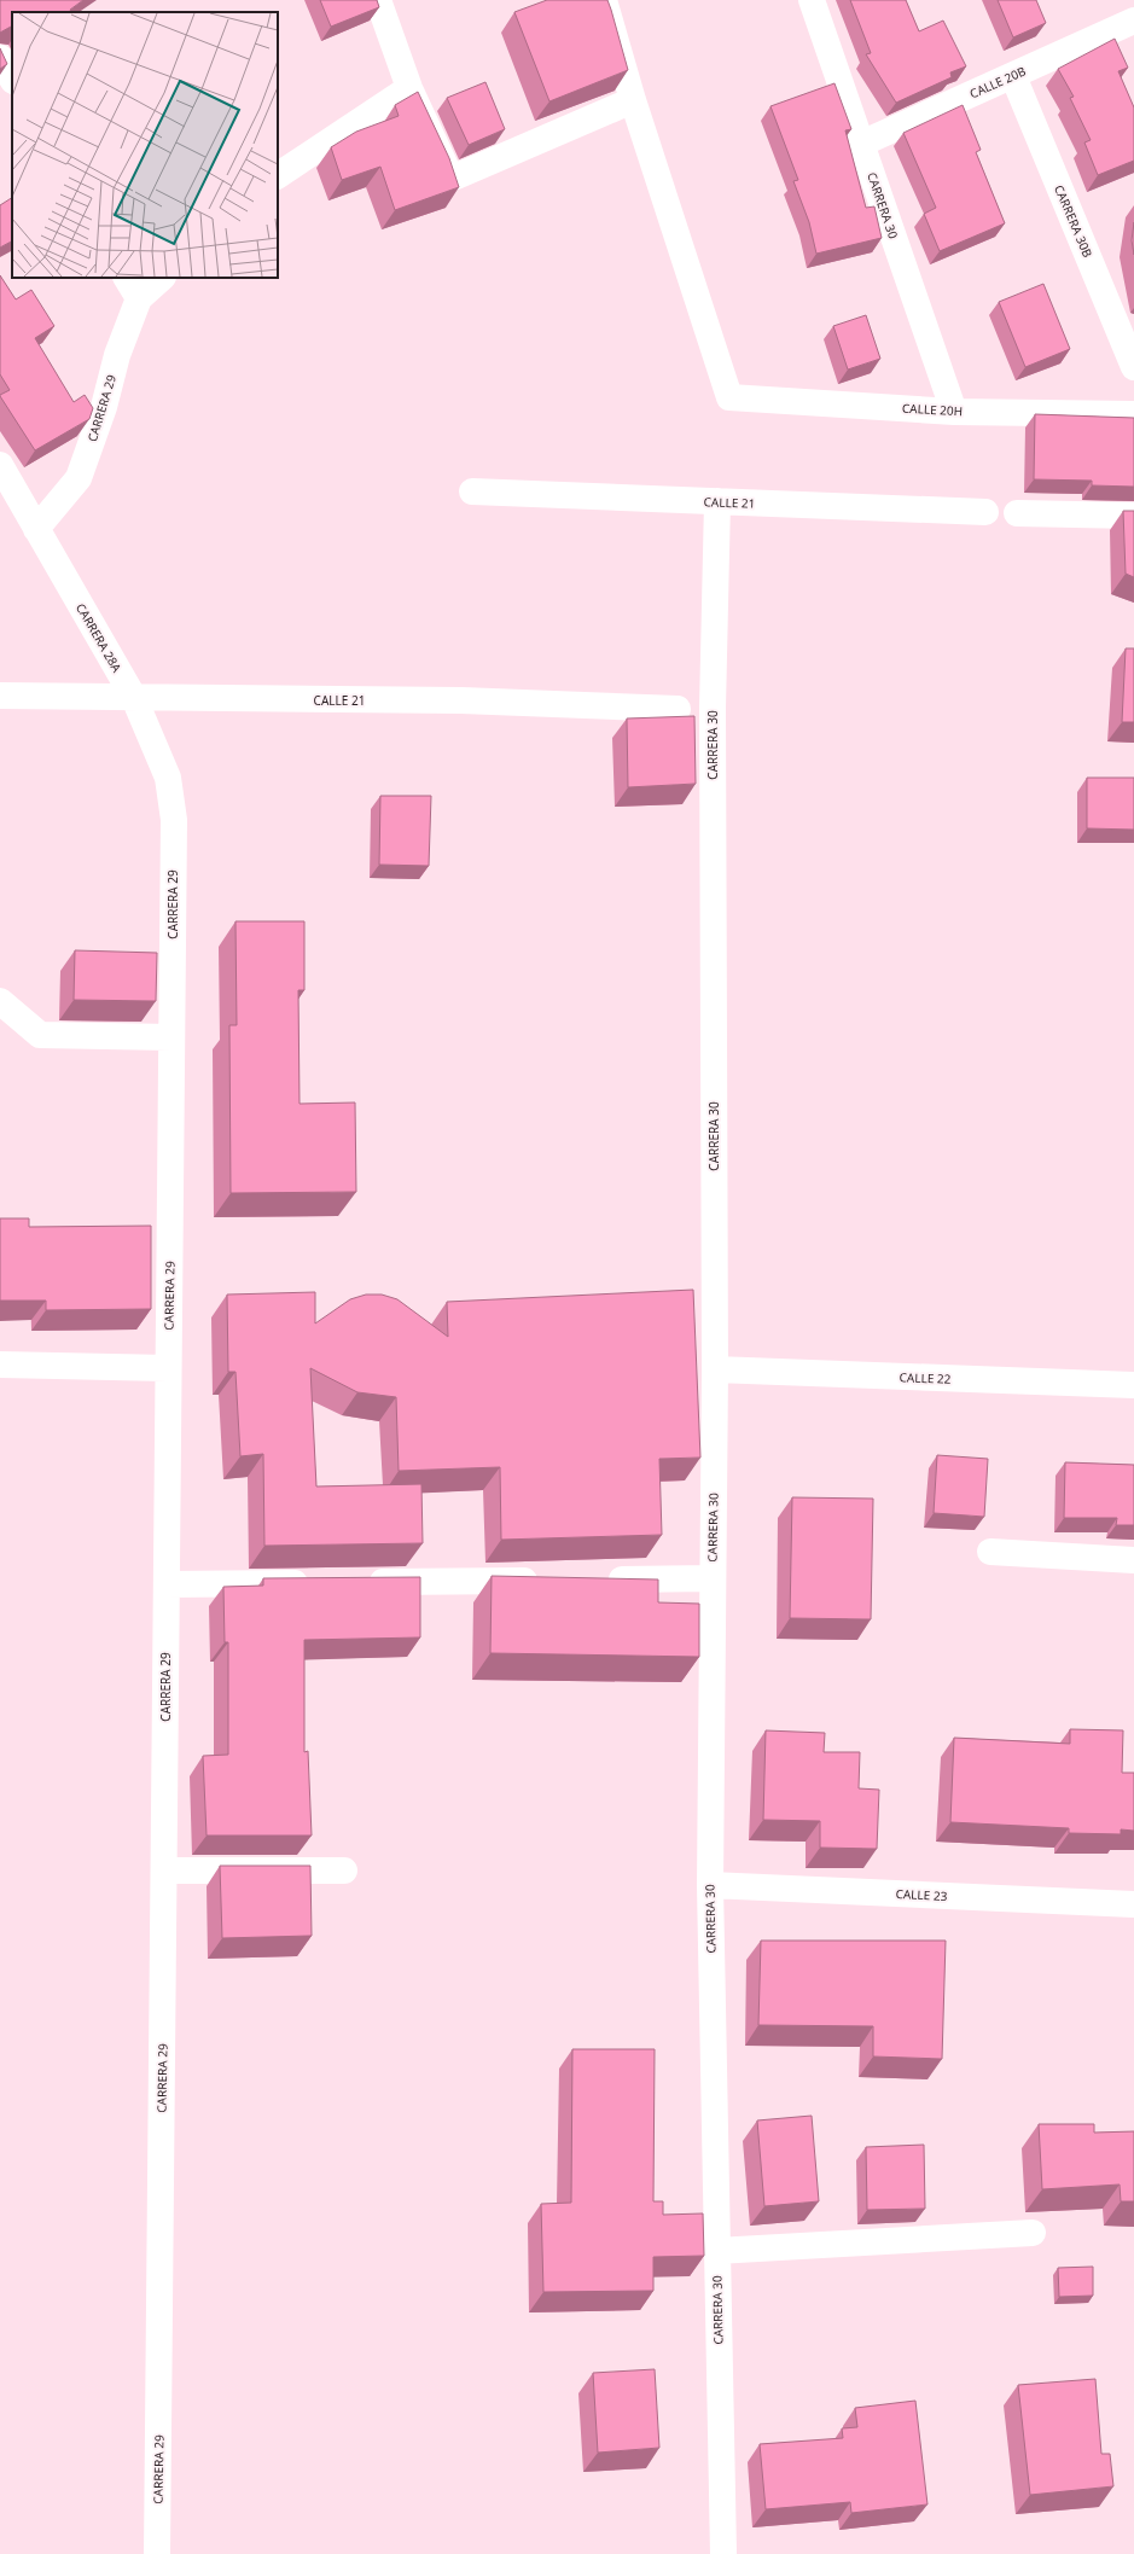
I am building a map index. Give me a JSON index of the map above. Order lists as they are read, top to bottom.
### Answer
{
  "streets": {
    "street": [
      "CALLE 20B",
      "CARRERA 30",
      "CARRERA 30B",
      "CARRERA 29",
      "CALLE 20H",
      "CALLE 21",
      "CARRERA 28A",
      "CALLE 22",
      "CALLE 23"
    ]
  },
  "crossings": [
    ["CALLE 20B", "CARRERA 30"],
    ["CALLE 20B", "CARRERA 30B"],
    ["CARRERA 30", "CALLE 20H"],
    ["CARRERA 30", "CALLE 21"],
    ["CARRERA 30", "CALLE 22"],
    ["CARRERA 30", "CALLE 23"],
    ["CARRERA 29", "CARRERA 28A"],
    ["CALLE 21", "CARRERA 28A"]
  ]
}
